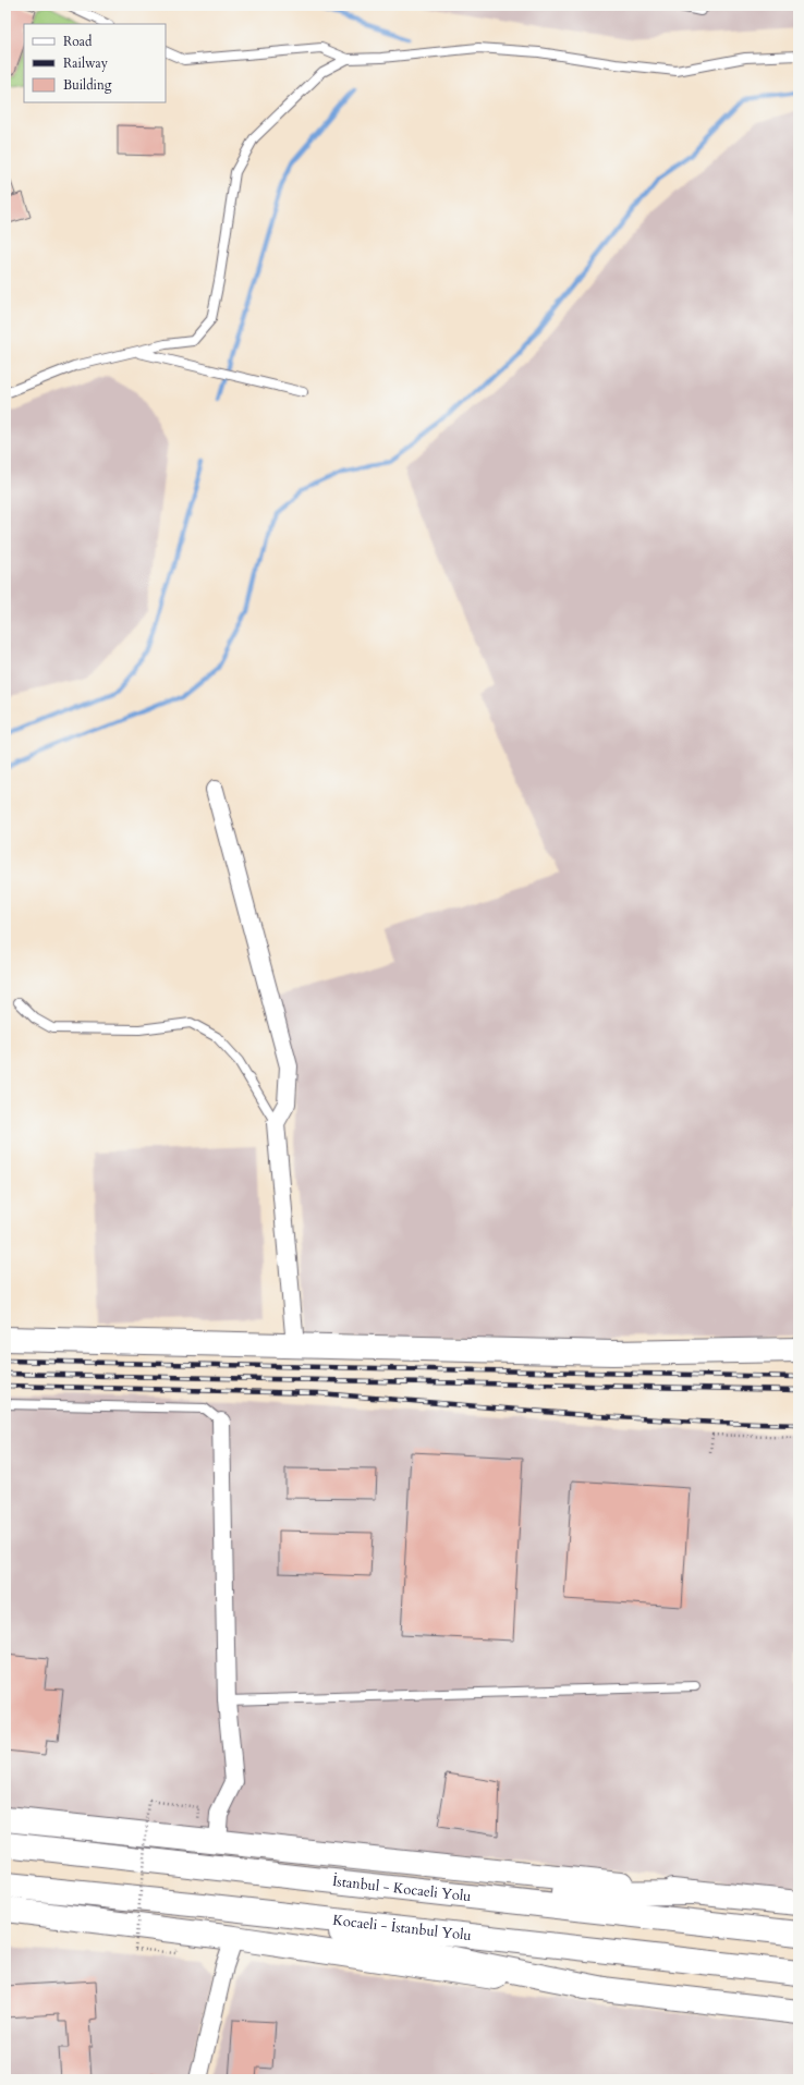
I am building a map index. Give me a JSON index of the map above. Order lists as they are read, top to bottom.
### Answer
{
  "streets": {
    "main road": ["İstanbul - Kocaeli Yolu", "Kocaeli - İstanbul Yolu"]
  },
  "legend": ["Road", "Railway", "Building"]
}
